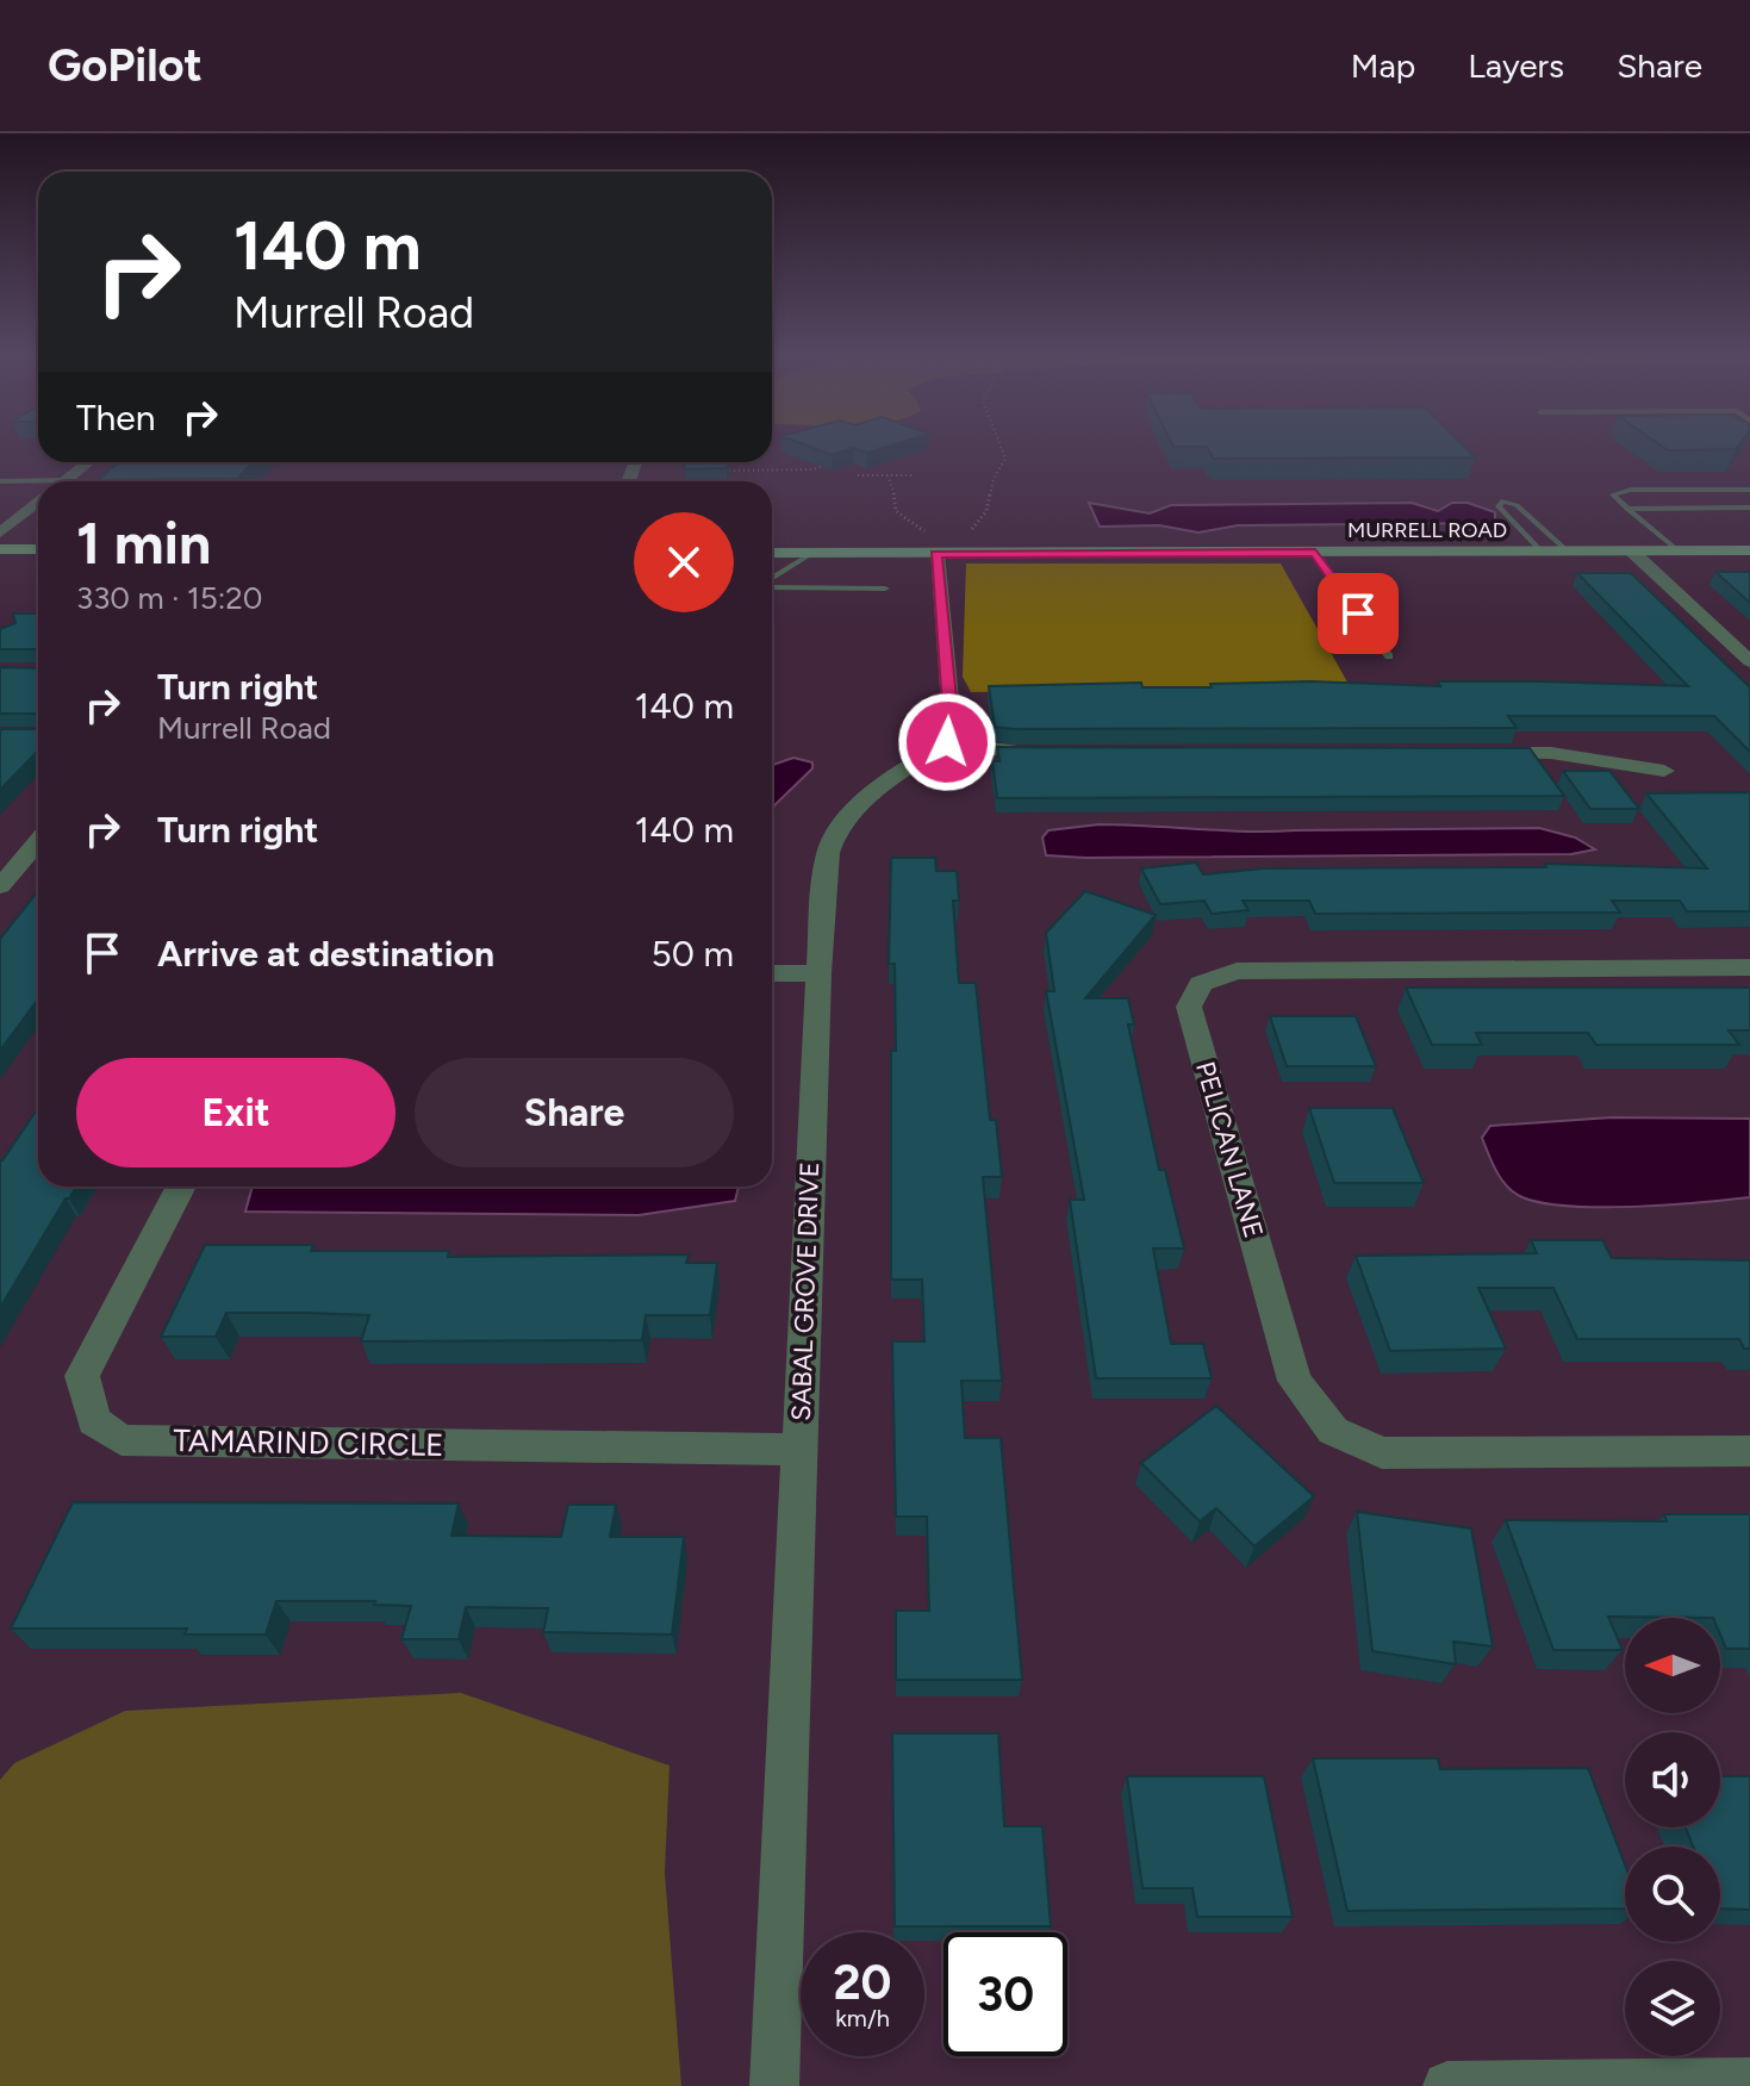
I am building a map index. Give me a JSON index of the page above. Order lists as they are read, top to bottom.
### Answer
{
  "streets": {
    "street": [
      "MURRELL ROAD",
      "PELICAN LANE",
      "SABAL GROVE DRIVE",
      "TAMARIND CIRCLE"
    ]
  },
  "crossings": [
    ["SABAL GROVE DRIVE", "TAMARIND CIRCLE"]
  ],
  "north": "left",
  "page": {
    "header": "GoPilot",
    "nav": ["Map", "Layers", "Share"],
    "turn": ["140 m", "Murrell Road"],
    "then": "Then",
    "heading": ["1 min", "330 m · 15:20"],
    "list": [
      {
        "name": "Turn right",
        "note": "Murrell Road",
        "value": "140 m"
      },
      {
        "name": "Turn right",
        "value": "140 m"
      },
      {
        "name": "Arrive at destination",
        "value": "50 m"
      }
    ],
    "buttons": ["Exit", "Share"],
    "speed": "20 km/h",
    "limit": "30"
  }
}
